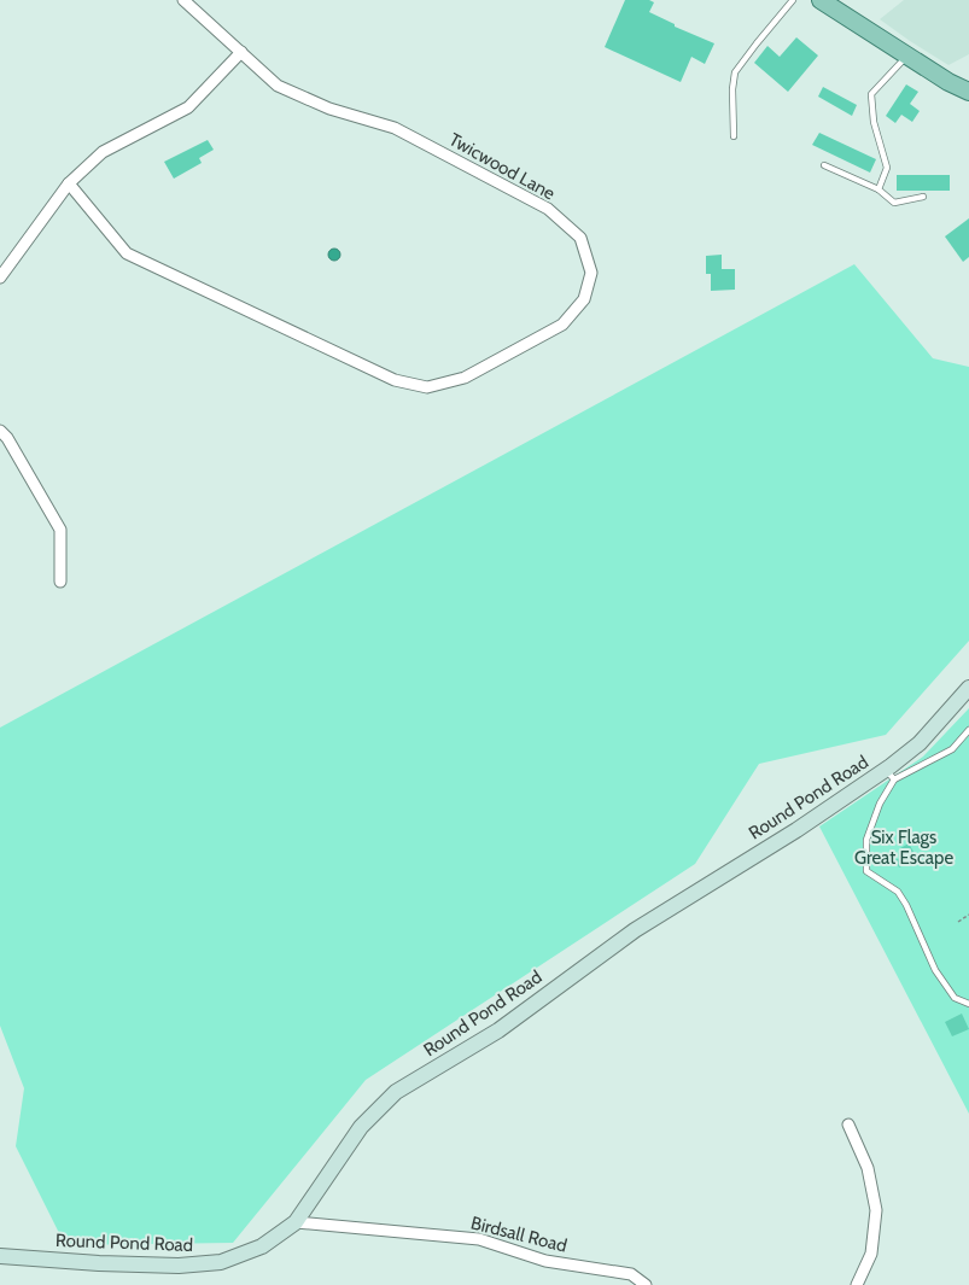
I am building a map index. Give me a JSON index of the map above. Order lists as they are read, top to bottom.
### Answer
{
  "streets": {
    "street": ["Twicwood Lane", "Round Pond Road", "Birdsall Road"]
  },
  "crossings": [
    ["Round Pond Road", "Birdsall Road"]
  ],
  "parks": ["Six Flags Great Escape"]
}
